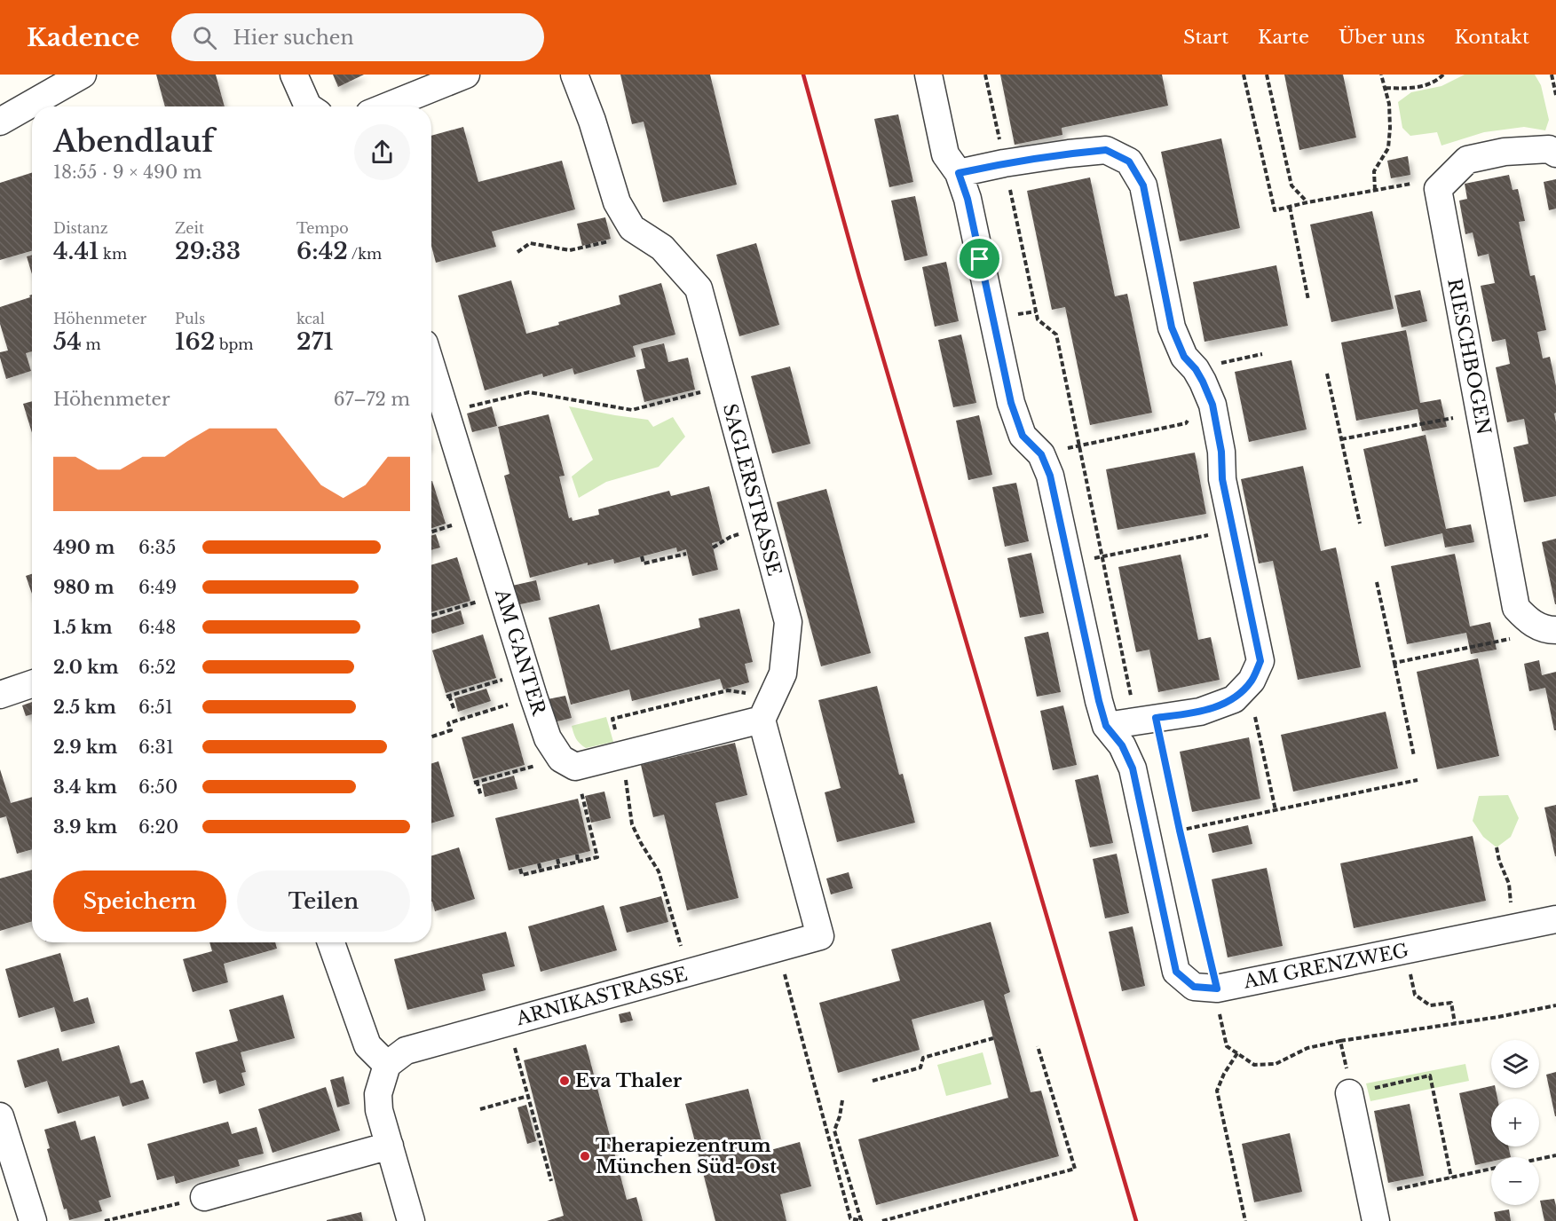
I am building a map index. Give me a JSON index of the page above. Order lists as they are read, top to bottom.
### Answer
{
  "streets": {
    "street": [
      "RIESCHBOGEN",
      "SAGLERSTRASSE",
      "AM GANTER",
      "AM GRENZWEG",
      "ARNIKASTRASSE"
    ]
  },
  "crossings": [
    ["SAGLERSTRASSE", "ARNIKASTRASSE"]
  ],
  "places": ["Eva Thaler", "Therapiezentrum München Süd-Ost"],
  "page": {
    "header": "Kadence",
    "search": "Hier suchen",
    "nav": [
      "Start",
      "Karte",
      "Über uns",
      "Kontakt"
    ],
    "heading": ["Abendlauf", "18:55 · 9 × 490 m"],
    "stats": [
      ["Distanz", "4.41 km"],
      ["Zeit", "29:33"],
      ["Tempo", "6:42 /km"],
      ["Höhenmeter", "54 m"],
      ["Puls", "162 bpm"],
      ["kcal", "271"]
    ],
    "chart": ["Höhenmeter", "67–72 m"],
    "list": [
      {
        "name": "490 m",
        "note": "6:35"
      },
      {
        "name": "980 m",
        "note": "6:49"
      },
      {
        "name": "1.5 km",
        "note": "6:48"
      },
      {
        "name": "2.0 km",
        "note": "6:52"
      },
      {
        "name": "2.5 km",
        "note": "6:51"
      },
      {
        "name": "2.9 km",
        "note": "6:31"
      },
      {
        "name": "3.4 km",
        "note": "6:50"
      },
      {
        "name": "3.9 km",
        "note": "6:20"
      }
    ],
    "buttons": ["Speichern", "Teilen"],
    "map_buttons": ["+", "−"]
  }
}
